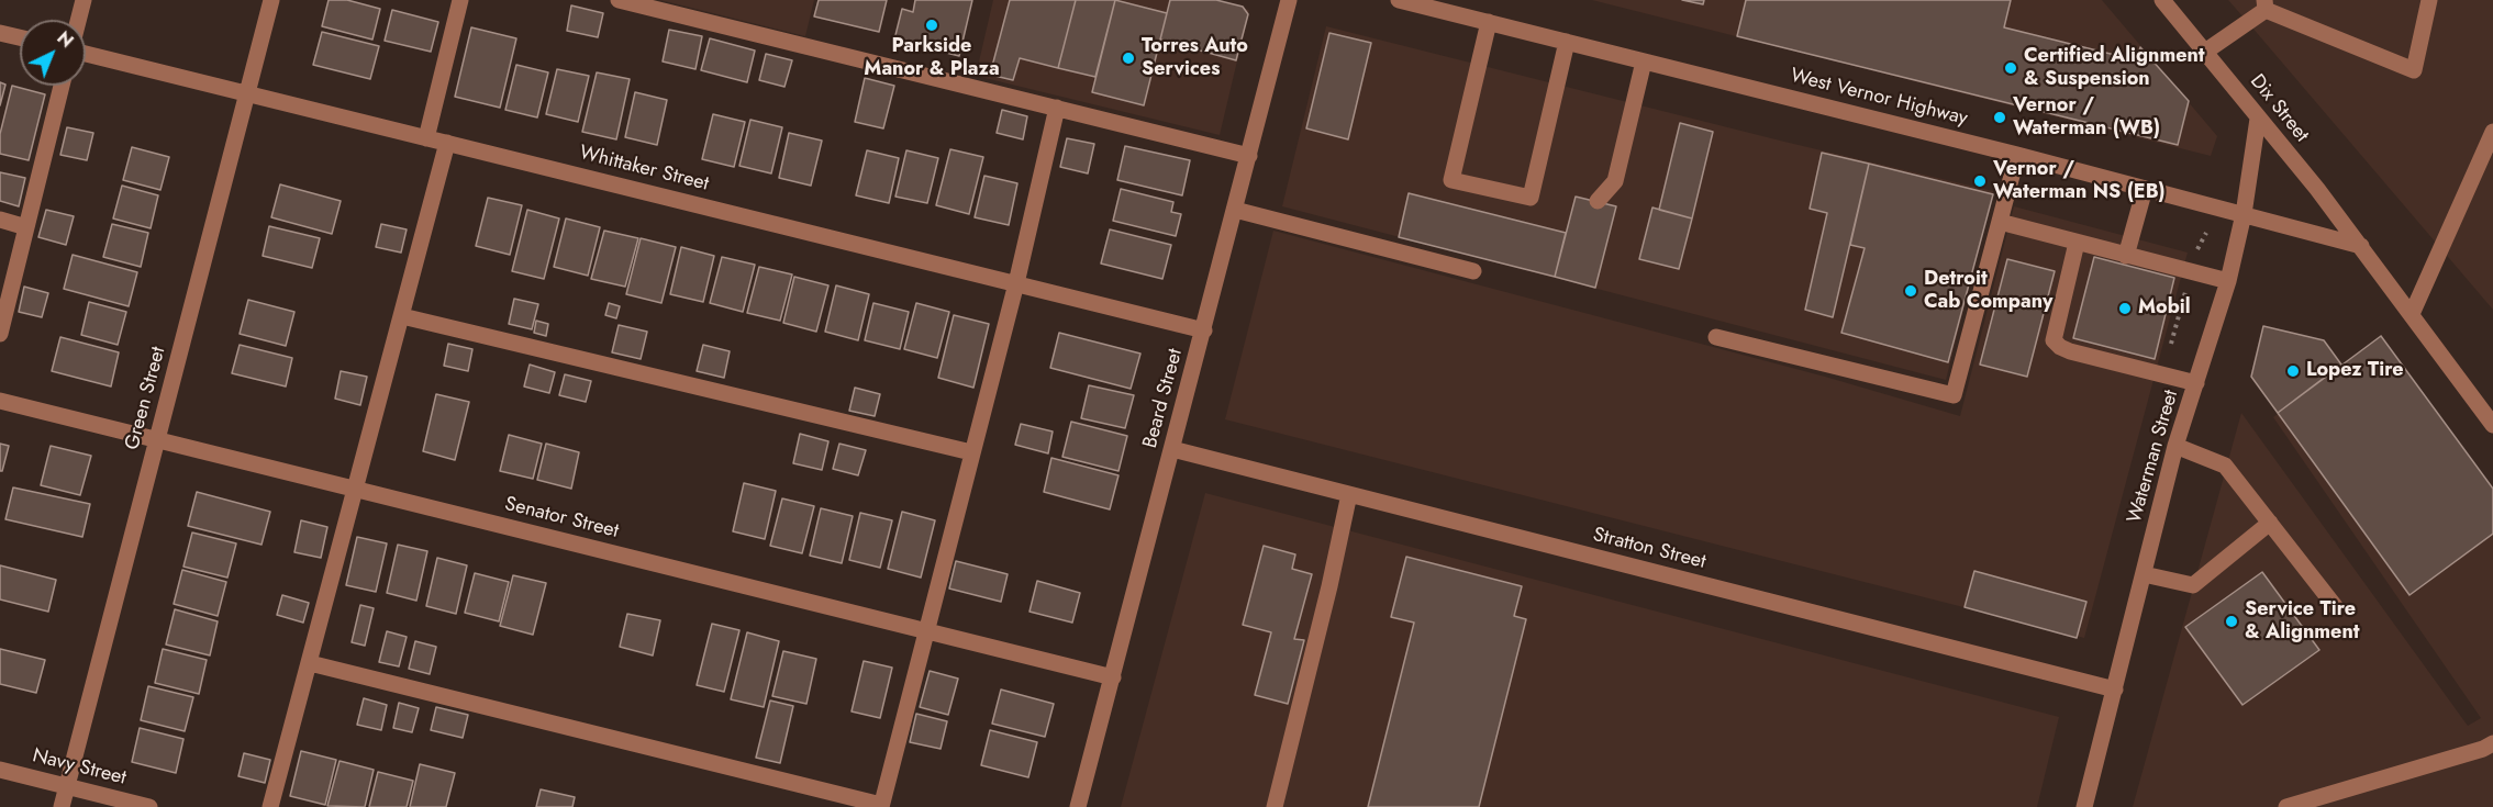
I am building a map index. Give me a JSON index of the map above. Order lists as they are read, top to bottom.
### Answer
{
  "streets": {
    "street": [
      "West Vernor Highway",
      "Dix Street",
      "Whittaker Street",
      "Green Street",
      "Beard Street",
      "Waterman Street",
      "Senator Street",
      "Stratton Street",
      "Navy Street"
    ]
  },
  "crossings": [
    ["West Vernor Highway", "Dix Street"],
    ["West Vernor Highway", "Waterman Street"],
    ["Dix Street", "Waterman Street"],
    ["Whittaker Street", "Green Street"],
    ["Whittaker Street", "Beard Street"],
    ["Green Street", "Senator Street"],
    ["Green Street", "Navy Street"],
    ["Beard Street", "Senator Street"],
    ["Beard Street", "Stratton Street"],
    ["Waterman Street", "Stratton Street"]
  ],
  "places": [
    "Parkside Manor & Plaza",
    "Torres Auto Services",
    "Certified Alignment & Suspension",
    "Vernor / Waterman (WB)",
    "Vernor / Waterman NS (EB)",
    "Detroit Cab Company",
    "Mobil",
    "Lopez Tire",
    "Service Tire & Alignment"
  ],
  "north": "top right"
}
